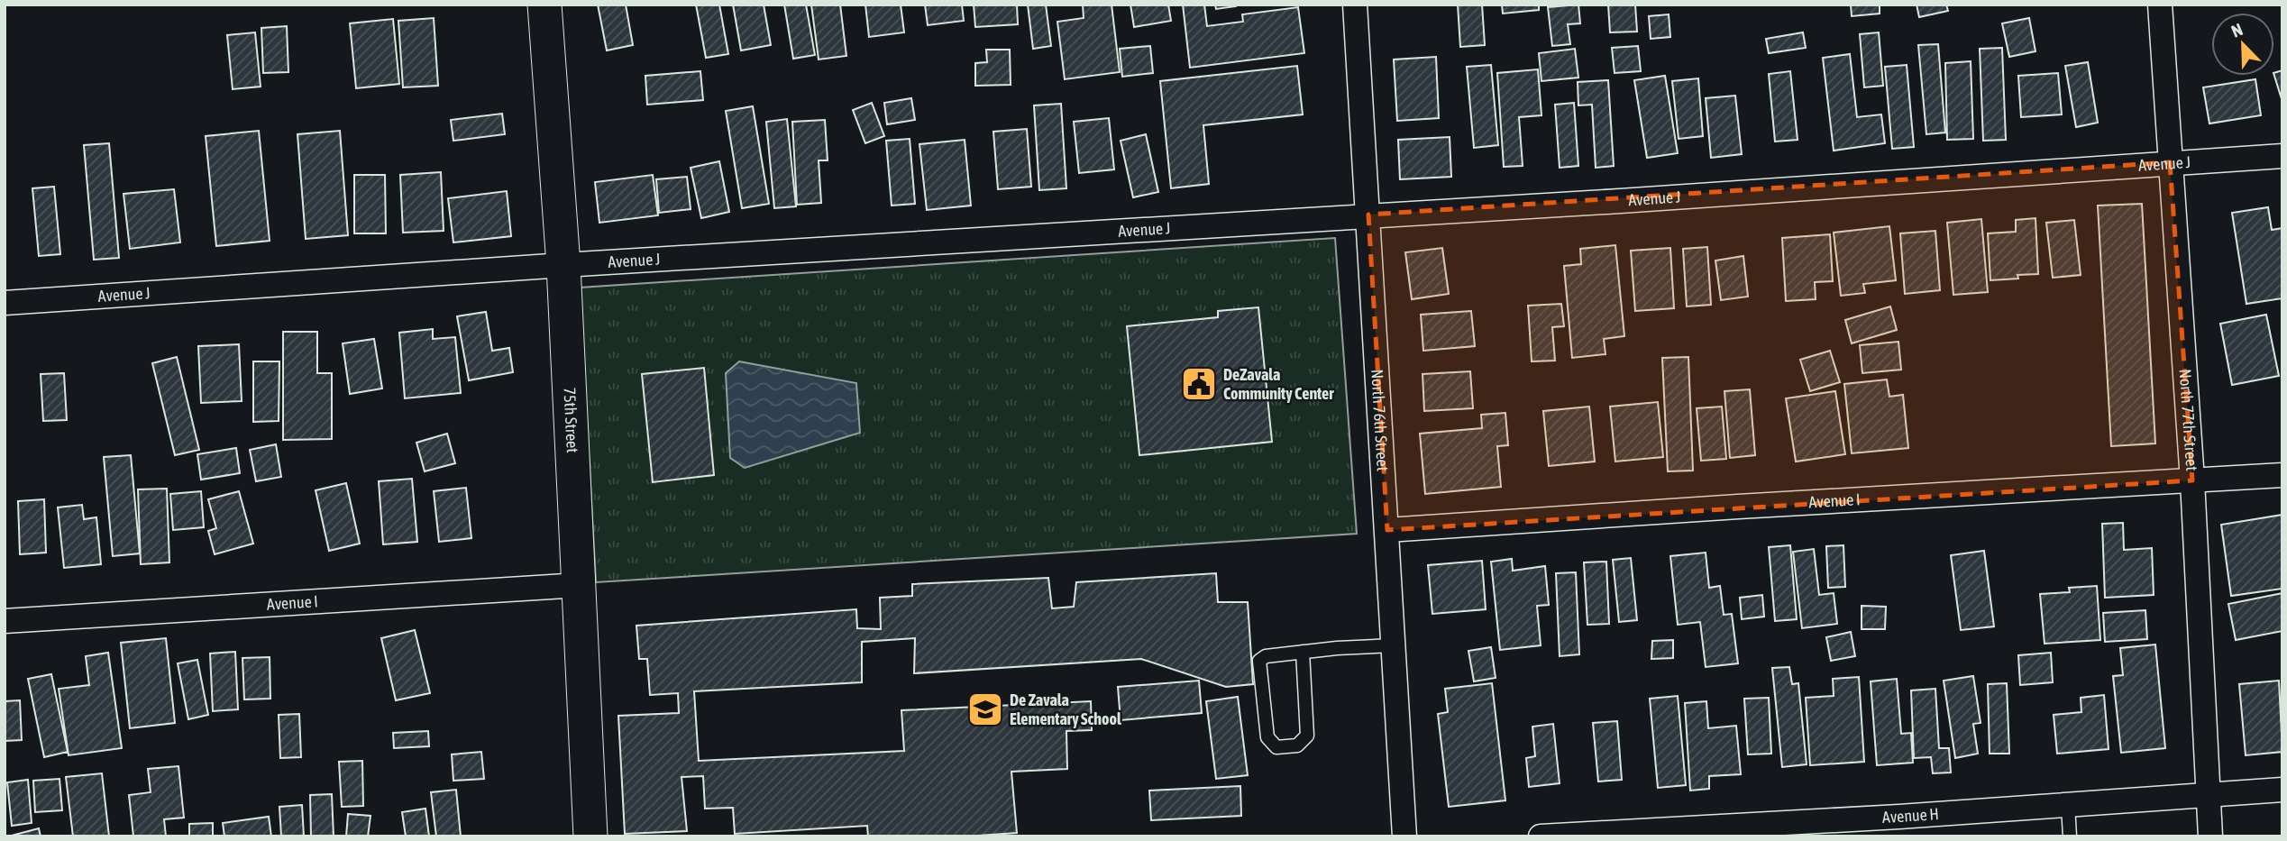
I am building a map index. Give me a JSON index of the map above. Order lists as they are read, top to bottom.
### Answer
{
  "streets": {
    "main road": ["75th Street"],
    "street": [
      "Avenue J",
      "North 76th Street",
      "North 77th Street",
      "Avenue I",
      "Avenue H"
    ]
  },
  "crossings": [
    ["Avenue J", "75th Street"],
    ["Avenue J", "North 76th Street"],
    ["Avenue J", "North 77th Street"],
    ["75th Street", "Avenue I"],
    ["North 76th Street", "Avenue I"],
    ["North 77th Street", "Avenue I"],
    ["North 77th Street", "Avenue H"]
  ],
  "places": {
    "public building": ["DeZavala Community Center"],
    "school or university": ["De Zavala Elementary School"]
  },
  "north": "top left"
}
